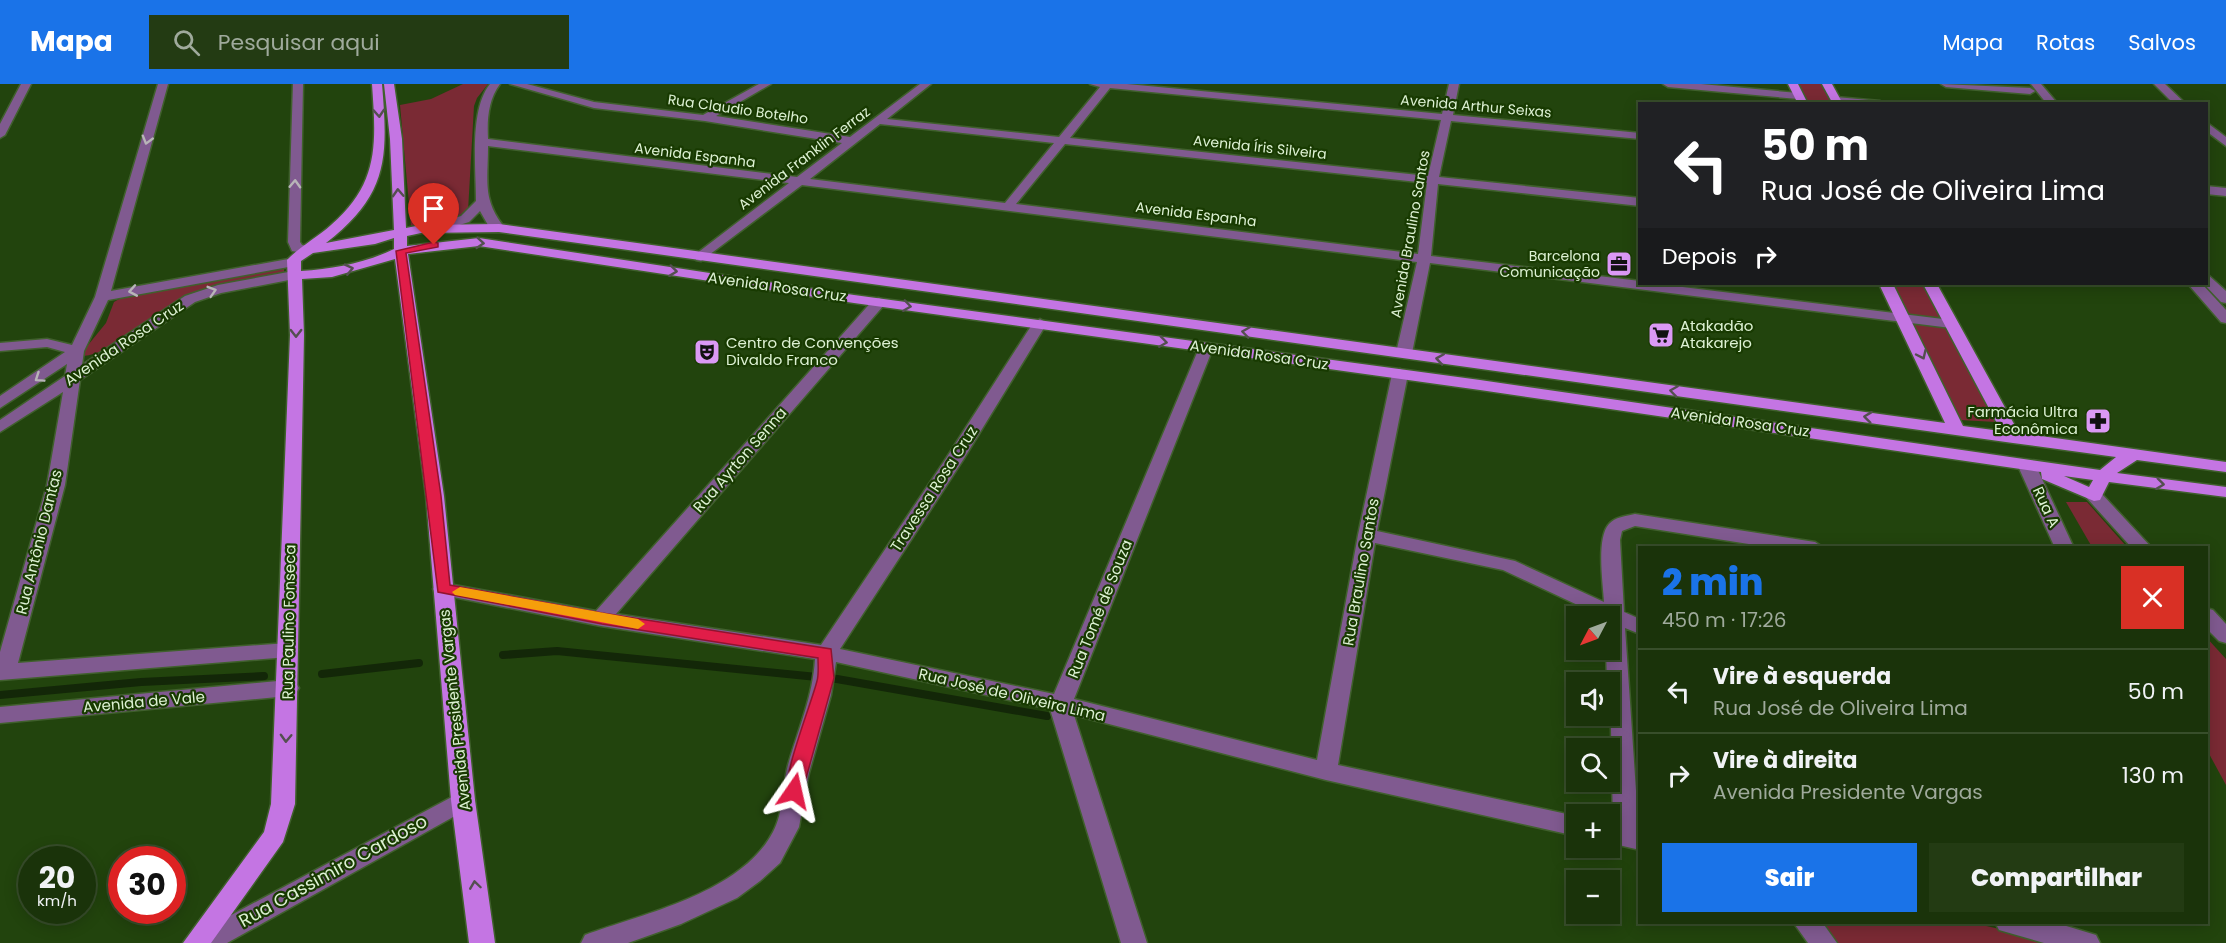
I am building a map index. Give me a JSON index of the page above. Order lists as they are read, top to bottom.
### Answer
{
  "streets": {
    "main road": ["Avenida Rosa Cruz", "Rua Paulino Fonseca", "Avenida Presidente Vargas"],
    "street": [
      "Avenida Arthur Seixas",
      "Rua Claudio Botelho",
      "Avenida Íris Silveira",
      "Avenida Espanha",
      "Avenida Franklin Ferraz",
      "Avenida Braulino Santos",
      "Rua Ayrton Senna",
      "Travessa Rosa Cruz",
      "Rua A",
      "Rua Antônio Dantas",
      "Rua Braulino Santos",
      "Rua Tomé de Souza",
      "Rua José de Oliveira Lima",
      "Avenida de Vale",
      "Rua Cassimiro Cardoso"
    ]
  },
  "crossings": [
    ["Avenida Arthur Seixas", "Avenida Braulino Santos"],
    ["Rua Claudio Botelho", "Avenida Franklin Ferraz"],
    ["Avenida Íris Silveira", "Avenida Franklin Ferraz"],
    ["Avenida Íris Silveira", "Avenida Braulino Santos"],
    ["Avenida Espanha", "Avenida Franklin Ferraz"],
    ["Avenida Espanha", "Avenida Braulino Santos"],
    ["Avenida Franklin Ferraz", "Avenida Rosa Cruz"],
    ["Avenida Braulino Santos", "Avenida Rosa Cruz"],
    ["Avenida Rosa Cruz", "Rua Ayrton Senna"],
    ["Avenida Rosa Cruz", "Travessa Rosa Cruz"],
    ["Avenida Rosa Cruz", "Rua A"],
    ["Avenida Rosa Cruz", "Rua Antônio Dantas"],
    ["Avenida Rosa Cruz", "Rua Braulino Santos"],
    ["Avenida Rosa Cruz", "Rua Tomé de Souza"],
    ["Avenida Rosa Cruz", "Rua Paulino Fonseca"],
    ["Avenida Rosa Cruz", "Avenida Presidente Vargas"],
    ["Rua Ayrton Senna", "Rua José de Oliveira Lima"],
    ["Travessa Rosa Cruz", "Rua José de Oliveira Lima"],
    ["Rua Braulino Santos", "Rua José de Oliveira Lima"],
    ["Rua Tomé de Souza", "Rua José de Oliveira Lima"],
    ["Rua Paulino Fonseca", "Avenida de Vale"],
    ["Rua José de Oliveira Lima", "Avenida Presidente Vargas"],
    ["Avenida Presidente Vargas", "Rua Cassimiro Cardoso"]
  ],
  "one_way": ["Rua Paulino Fonseca", "Avenida Presidente Vargas"],
  "places": {
    "office": ["Barcelona Comunicação"],
    "supermarket": ["Atakadão Atakarejo"],
    "theatre": ["Centro de Convenções Divaldo Franco"],
    "pharmacy": ["Farmácia Ultra Econômica"]
  },
  "north": "bottom left",
  "page": {
    "header": "Mapa",
    "search": "Pesquisar aqui",
    "nav": ["Mapa", "Rotas", "Salvos"],
    "turn": ["50 m", "Rua José de Oliveira Lima"],
    "then": "Depois",
    "heading": ["2 min", "450 m · 17:26"],
    "map_buttons": ["+", "−"],
    "list": [
      {
        "name": "Vire à esquerda",
        "note": "Rua José de Oliveira Lima",
        "value": "50 m"
      },
      {
        "name": "Vire à direita",
        "note": "Avenida Presidente Vargas",
        "value": "130 m"
      }
    ],
    "buttons": ["Sair", "Compartilhar"],
    "speed": "20 km/h",
    "limit": "30"
  }
}
